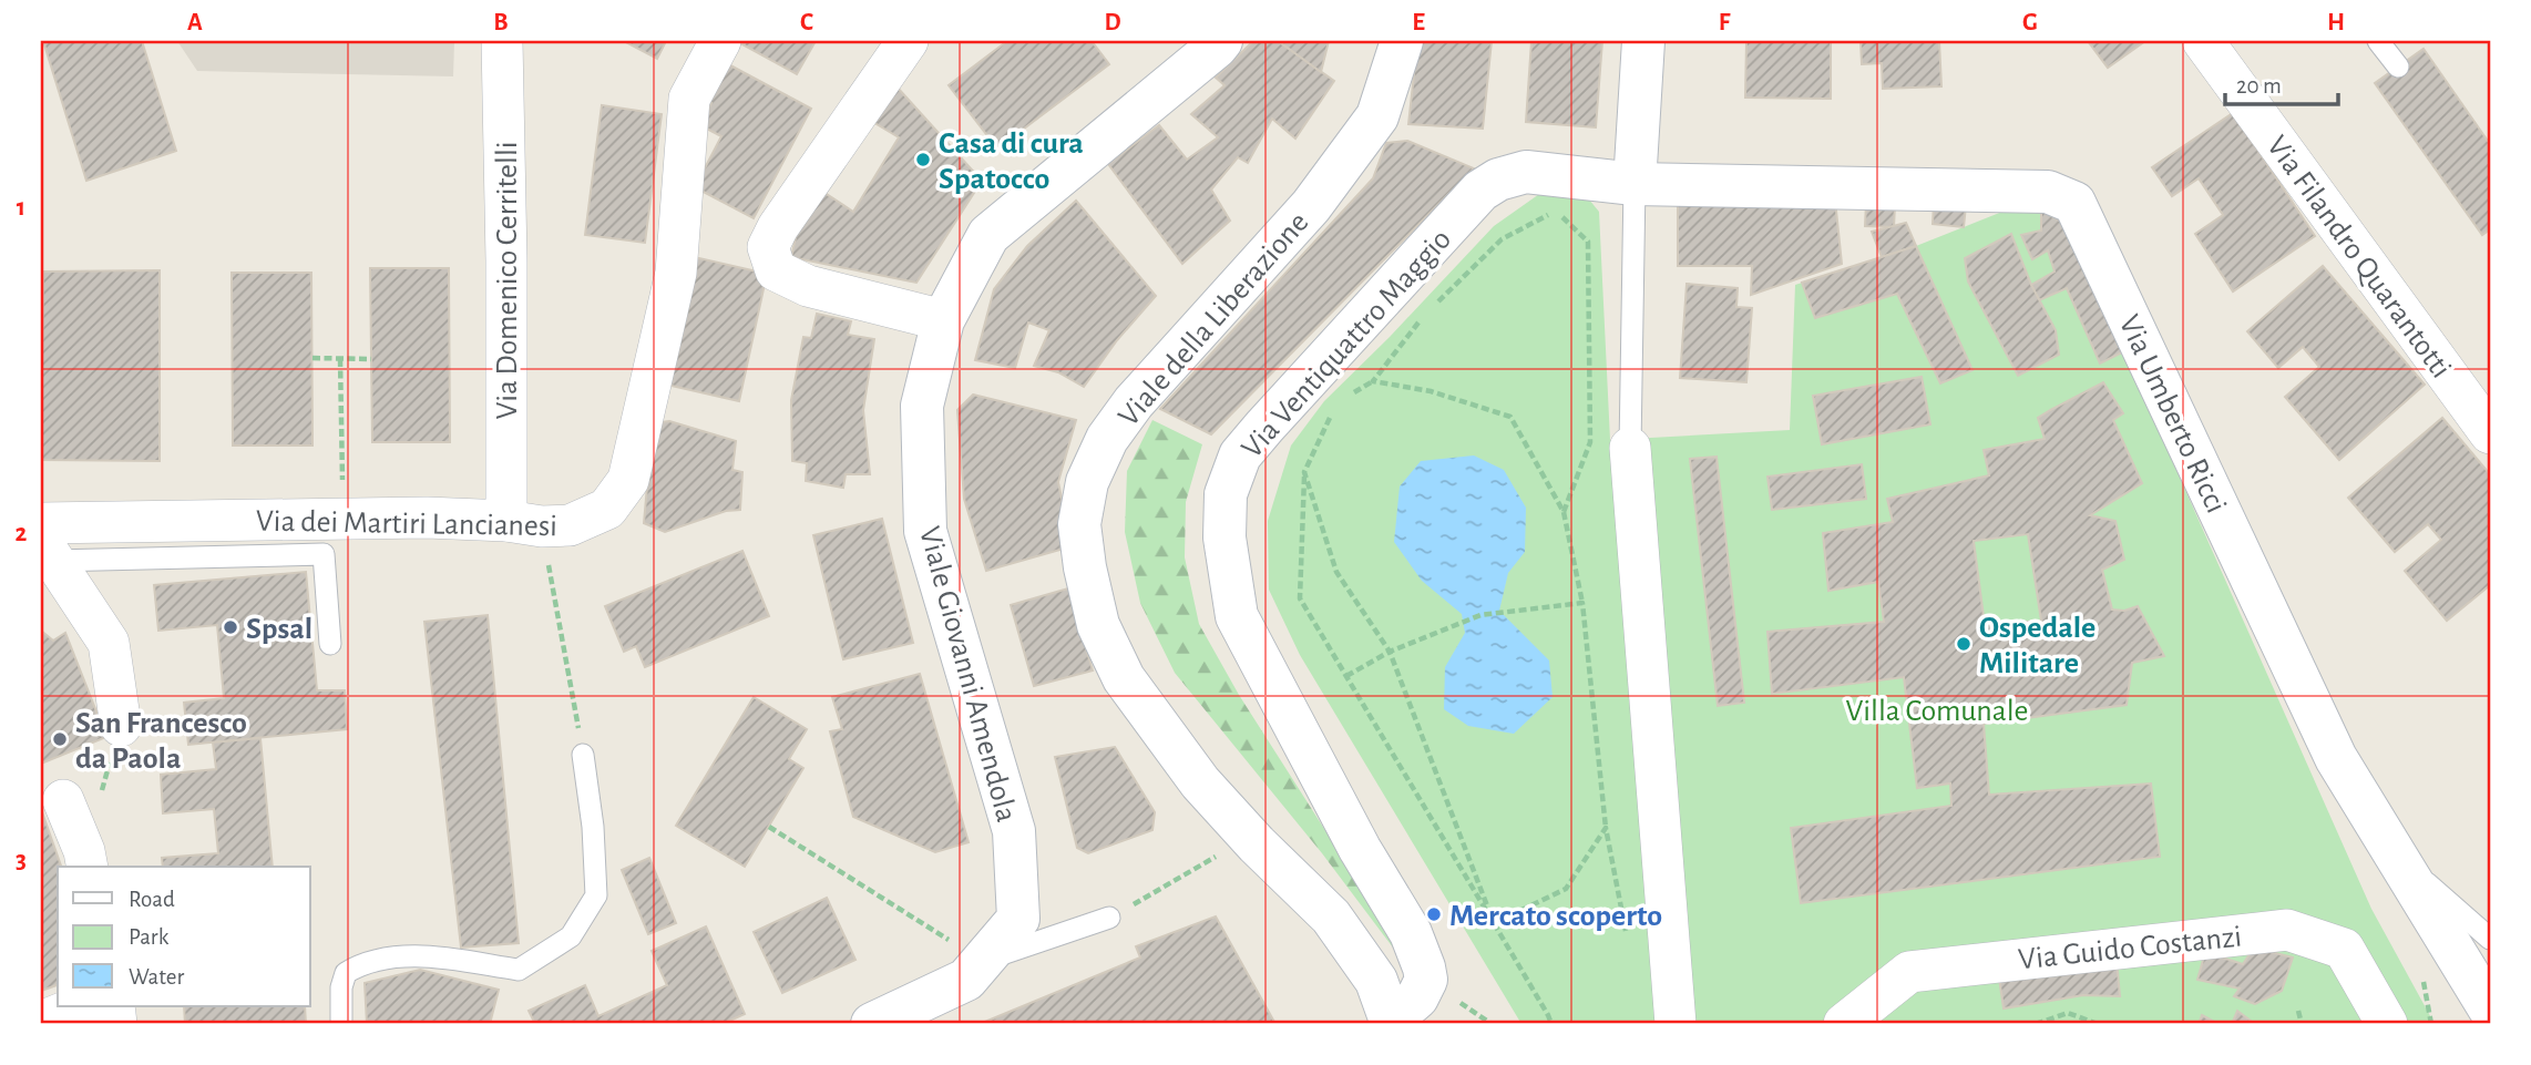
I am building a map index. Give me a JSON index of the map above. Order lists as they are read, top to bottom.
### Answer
{
  "streets": {
    "street": [
      "Via Filandro Quarantotti",
      "Via Domenico Cerritelli",
      "Viale della Liberazione",
      "Via Ventiquattro Maggio",
      "Via Umberto Ricci",
      "Via dei Martiri Lancianesi",
      "Viale Giovanni Amendola",
      "Via Guido Costanzi"
    ]
  },
  "crossings": [
    ["Via Domenico Cerritelli", "Via dei Martiri Lancianesi"],
    ["Viale della Liberazione", "Via Ventiquattro Maggio"],
    ["Via Ventiquattro Maggio", "Via Umberto Ricci"]
  ],
  "parks": ["Villa Comunale"],
  "places": [
    "Casa di cura Spatocco",
    "Spsal",
    "Ospedale Militare",
    "San Francesco da Paola",
    "Mercato scoperto"
  ],
  "legend": ["Road", "Park", "Water"],
  "scale_bar": "20 m",
  "grid": {
    "columns": [
      "A",
      "B",
      "C",
      "D",
      "E",
      "F",
      "G",
      "H"
    ],
    "rows": ["1", "2", "3"]
  }
}
